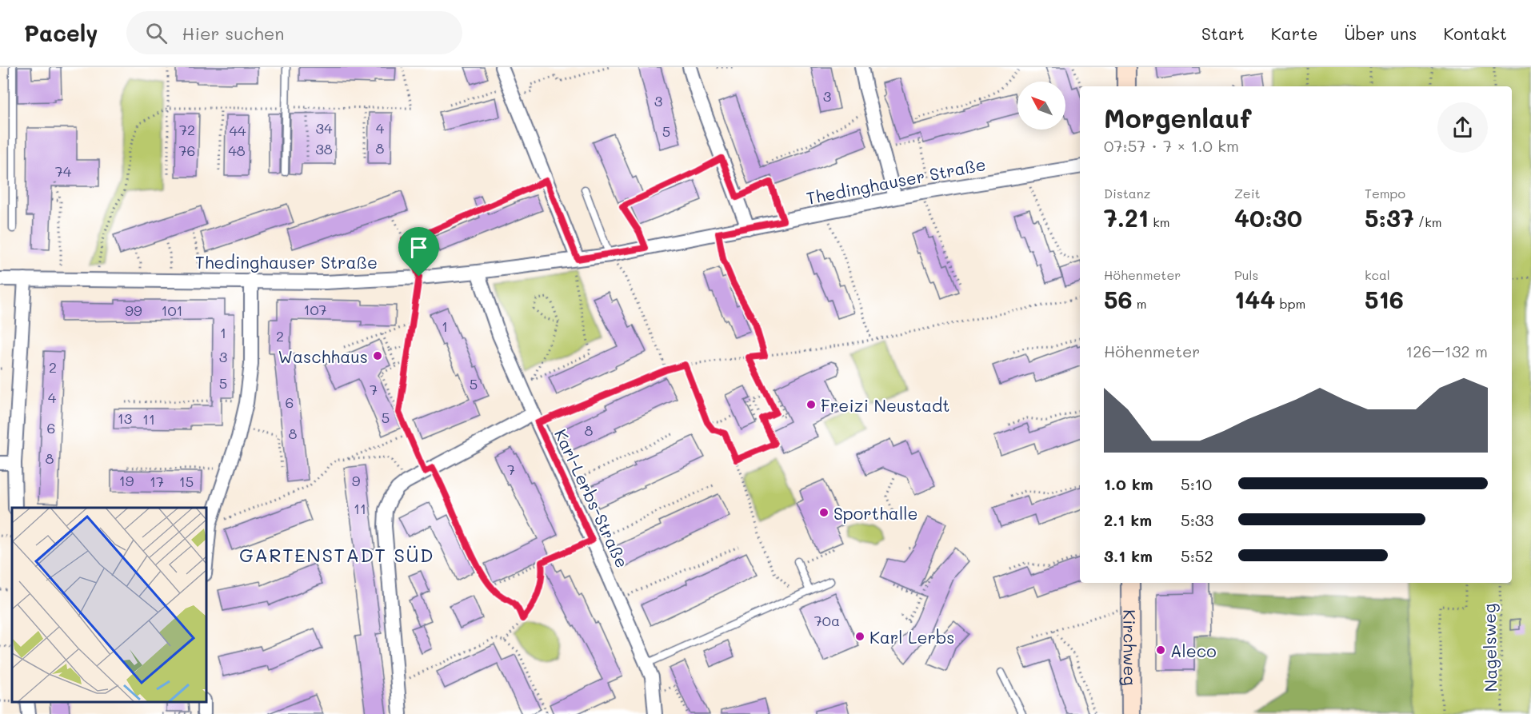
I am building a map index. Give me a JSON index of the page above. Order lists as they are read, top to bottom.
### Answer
{
  "streets": {
    "street": ["Thedinghauser Straße", "Karl-Lerbs-Straße", "Kirchweg"],
    "path": ["Nagelsweg"]
  },
  "crossings": [
    ["Thedinghauser Straße", "Karl-Lerbs-Straße"]
  ],
  "districts": ["GARTENSTADT SÜD"],
  "places": [
    "Waschhaus",
    "Freizi Neustadt",
    "Sporthalle",
    "Karl Lerbs",
    "Aleco"
  ],
  "house_numbers": [
    "3",
    "3",
    "34",
    "4",
    "72",
    "44",
    "5",
    "8",
    "38",
    "76",
    "48",
    "74",
    "107",
    "99",
    "101",
    "1",
    "1",
    "2",
    "3",
    "2",
    "5",
    "5",
    "7",
    "4",
    "6",
    "5",
    "13",
    "11",
    "6",
    "8",
    "8",
    "8",
    "7",
    "19",
    "9",
    "17",
    "15",
    "11",
    "70a"
  ],
  "north": "top left",
  "page": {
    "header": "Pacely",
    "search": "Hier suchen",
    "nav": [
      "Start",
      "Karte",
      "Über uns",
      "Kontakt"
    ],
    "heading": ["Morgenlauf", "07:57 · 7 × 1.0 km"],
    "stats": [
      ["Distanz", "7.21 km"],
      ["Zeit", "40:30"],
      ["Tempo", "5:37 /km"],
      ["Höhenmeter", "56 m"],
      ["Puls", "144 bpm"],
      ["kcal", "516"]
    ],
    "chart": ["Höhenmeter", "126–132 m"],
    "list": [
      {
        "name": "1.0 km",
        "note": "5:10"
      },
      {
        "name": "2.1 km",
        "note": "5:33"
      },
      {
        "name": "3.1 km",
        "note": "5:52"
      }
    ]
  }
}
